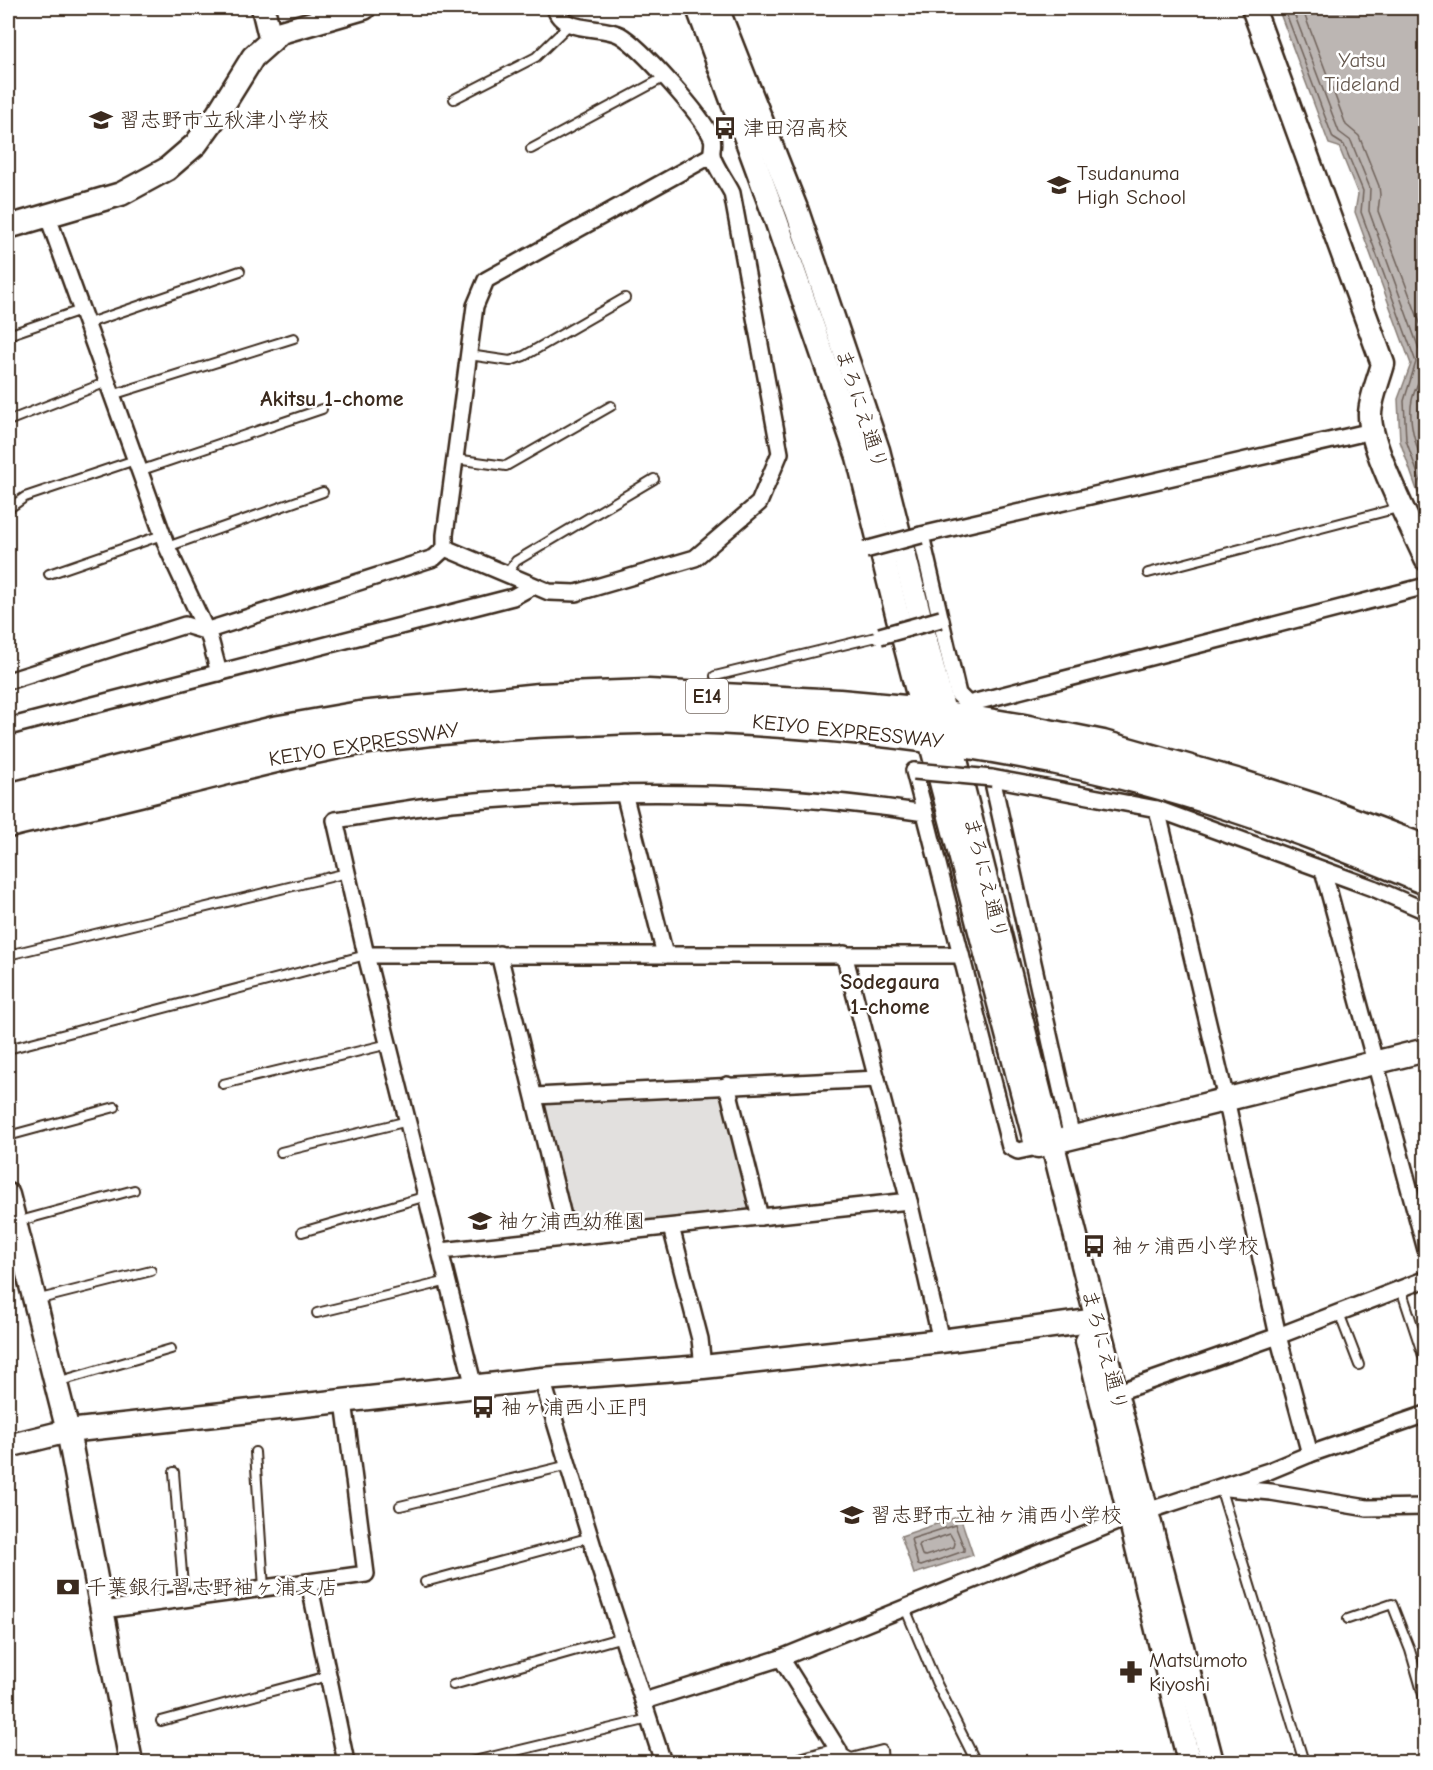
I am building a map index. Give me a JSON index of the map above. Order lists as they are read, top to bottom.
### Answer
{
  "streets": {
    "highway": ["E14", "KEIYO EXPRESSWAY"],
    "street": ["まろにえ通り"]
  },
  "crossings": [
    ["まろにえ通り", "KEIYO EXPRESSWAY"]
  ],
  "districts": ["Akitsu 1-chome", "Sodegaura 1-chome"],
  "parks": ["Yatsu Tideland"],
  "places": {
    "school or university": [
      "習志野市立秋津小学校",
      "Tsudanuma High School",
      "袖ケ浦西幼稚園",
      "習志野市立袖ヶ浦西小学校"
    ],
    "bus stop": ["津田沼高校", "袖ヶ浦西小学校", "袖ヶ浦西小正門"],
    "bank": ["千葉銀行習志野袖ヶ浦支店"],
    "pharmacy": ["Matsumoto Kiyoshi"]
  }
}
